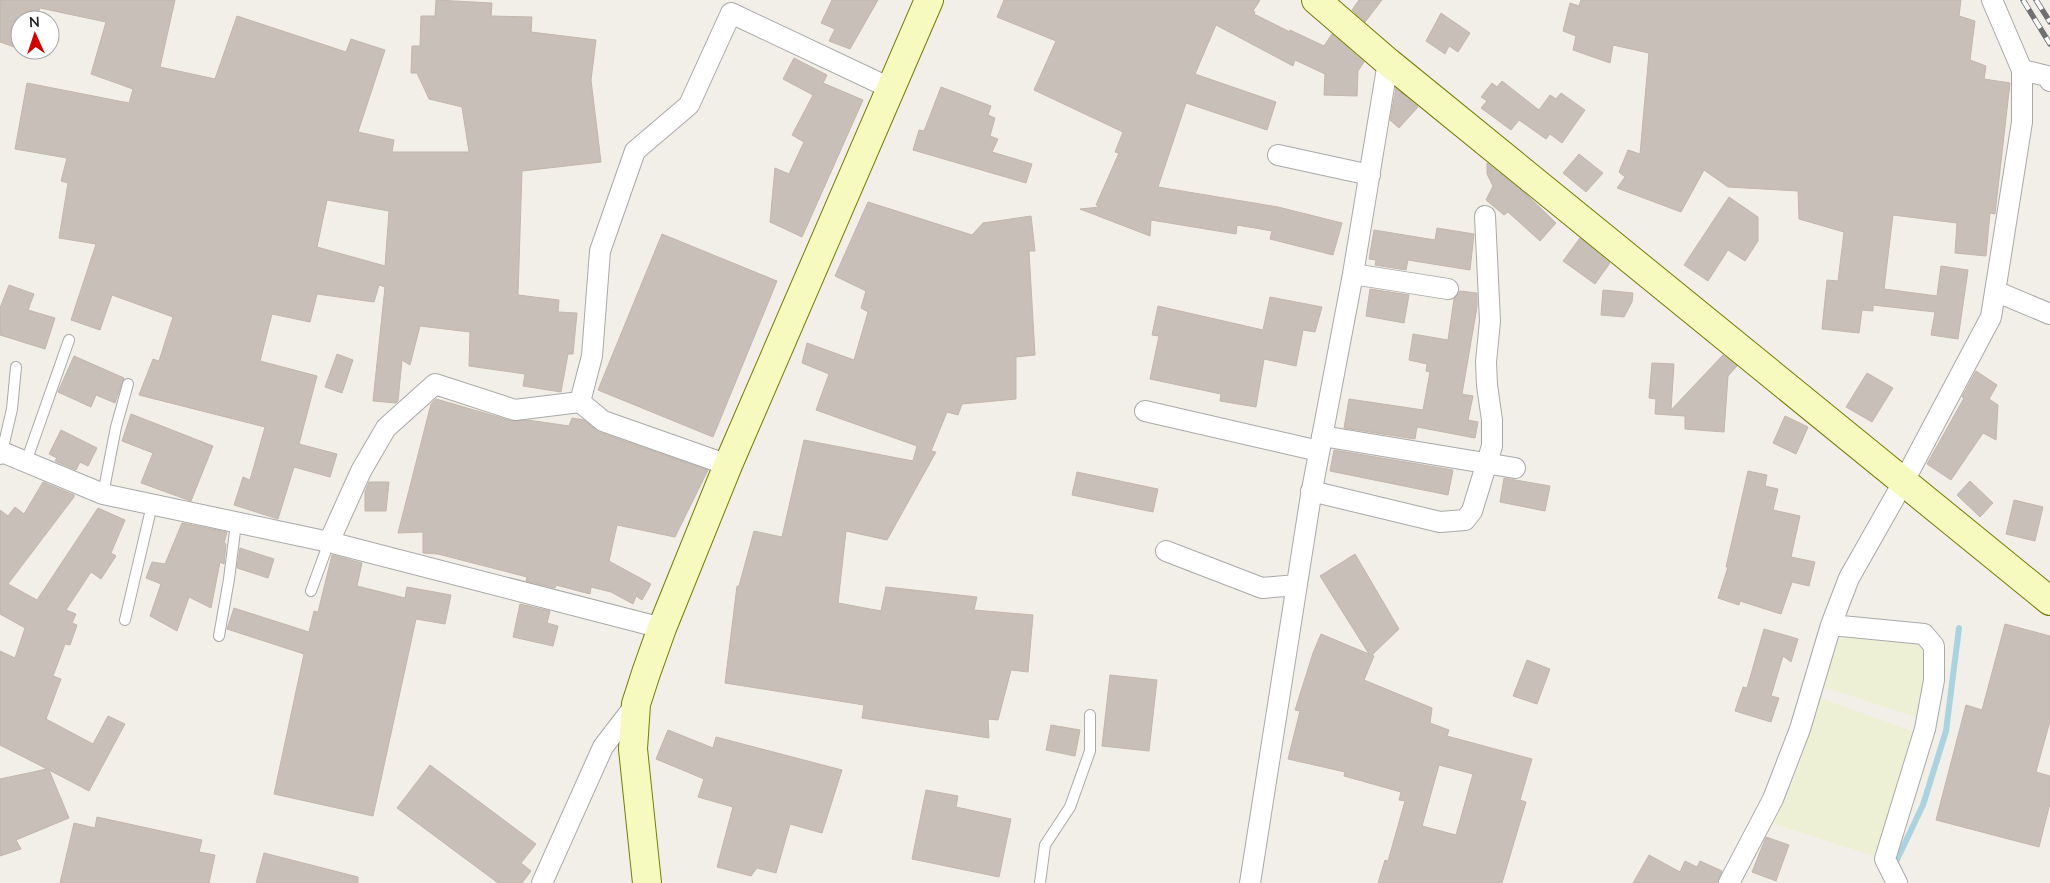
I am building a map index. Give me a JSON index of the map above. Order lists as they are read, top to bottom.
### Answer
{
  "north": "top"
}
